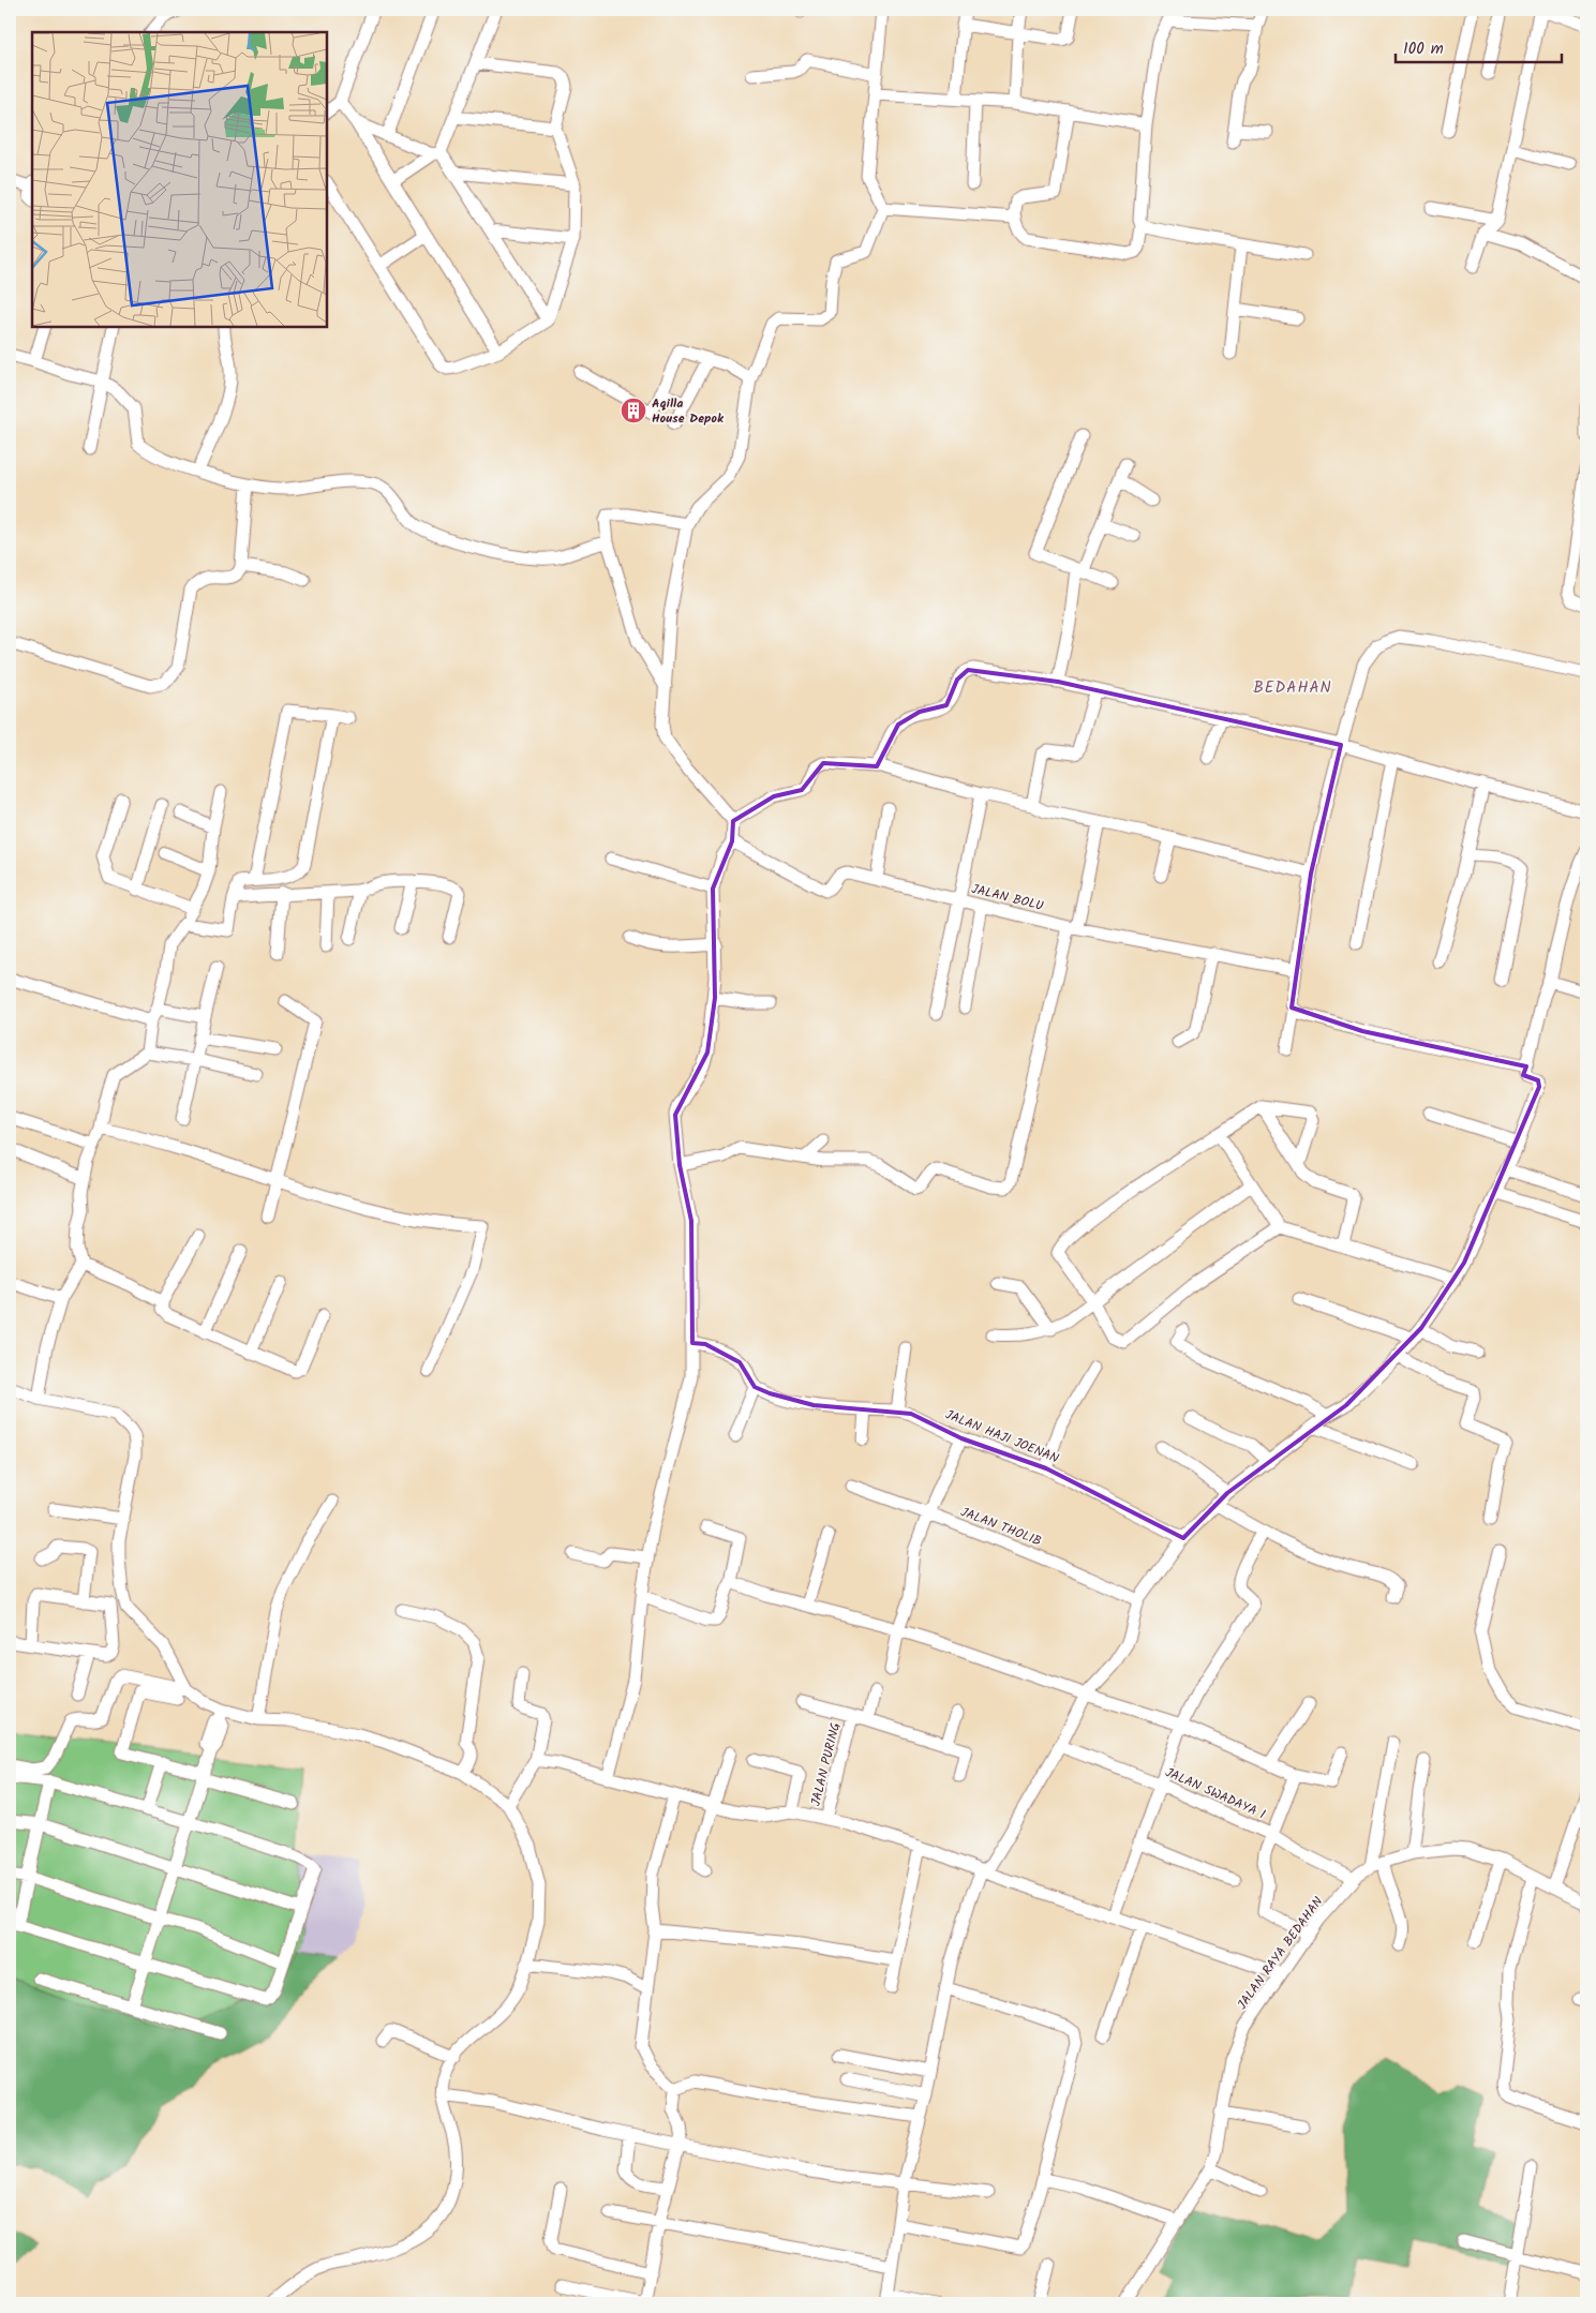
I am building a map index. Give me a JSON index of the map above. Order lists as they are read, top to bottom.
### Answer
{
  "streets": {
    "street": [
      "JALAN BOLU",
      "JALAN HAJI JOENAN",
      "JALAN THOLIB",
      "JALAN PURING",
      "JALAN SWADAYA 1",
      "JALAN RAYA BEDAHAN"
    ]
  },
  "crossings": [
    ["JALAN SWADAYA 1", "JALAN RAYA BEDAHAN"]
  ],
  "districts": ["BEDAHAN"],
  "places": {
    "building": ["Aqilla House Depok"]
  },
  "scale_bar": "100 m"
}
